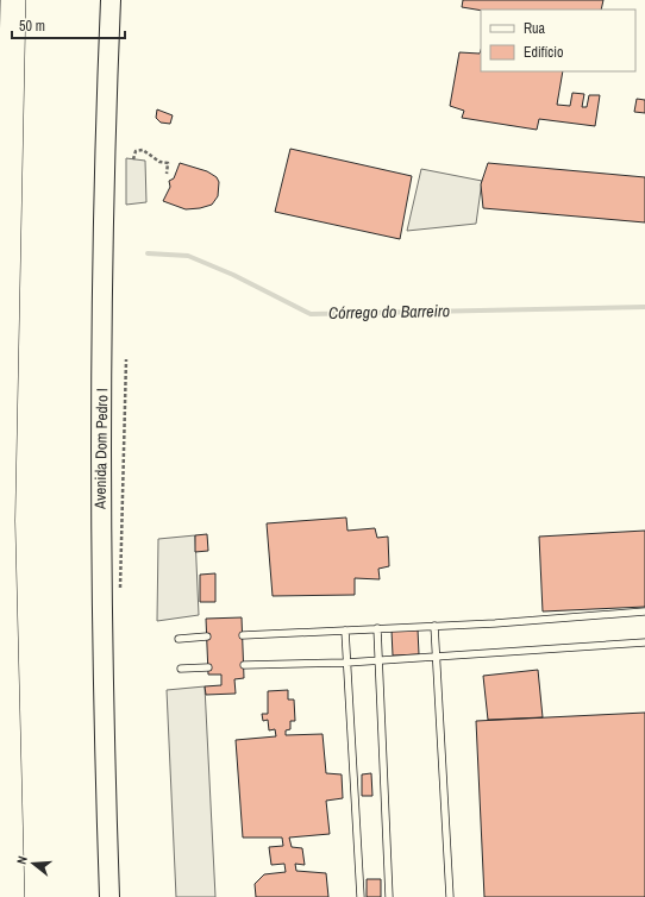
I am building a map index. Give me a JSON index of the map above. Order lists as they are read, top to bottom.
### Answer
{
  "streets": {
    "main road": ["Avenida Dom Pedro I"]
  },
  "water": ["Córrego do Barreiro"],
  "legend": ["Rua", "Edifício"],
  "scale_bar": "50 m",
  "north": "left"
}
